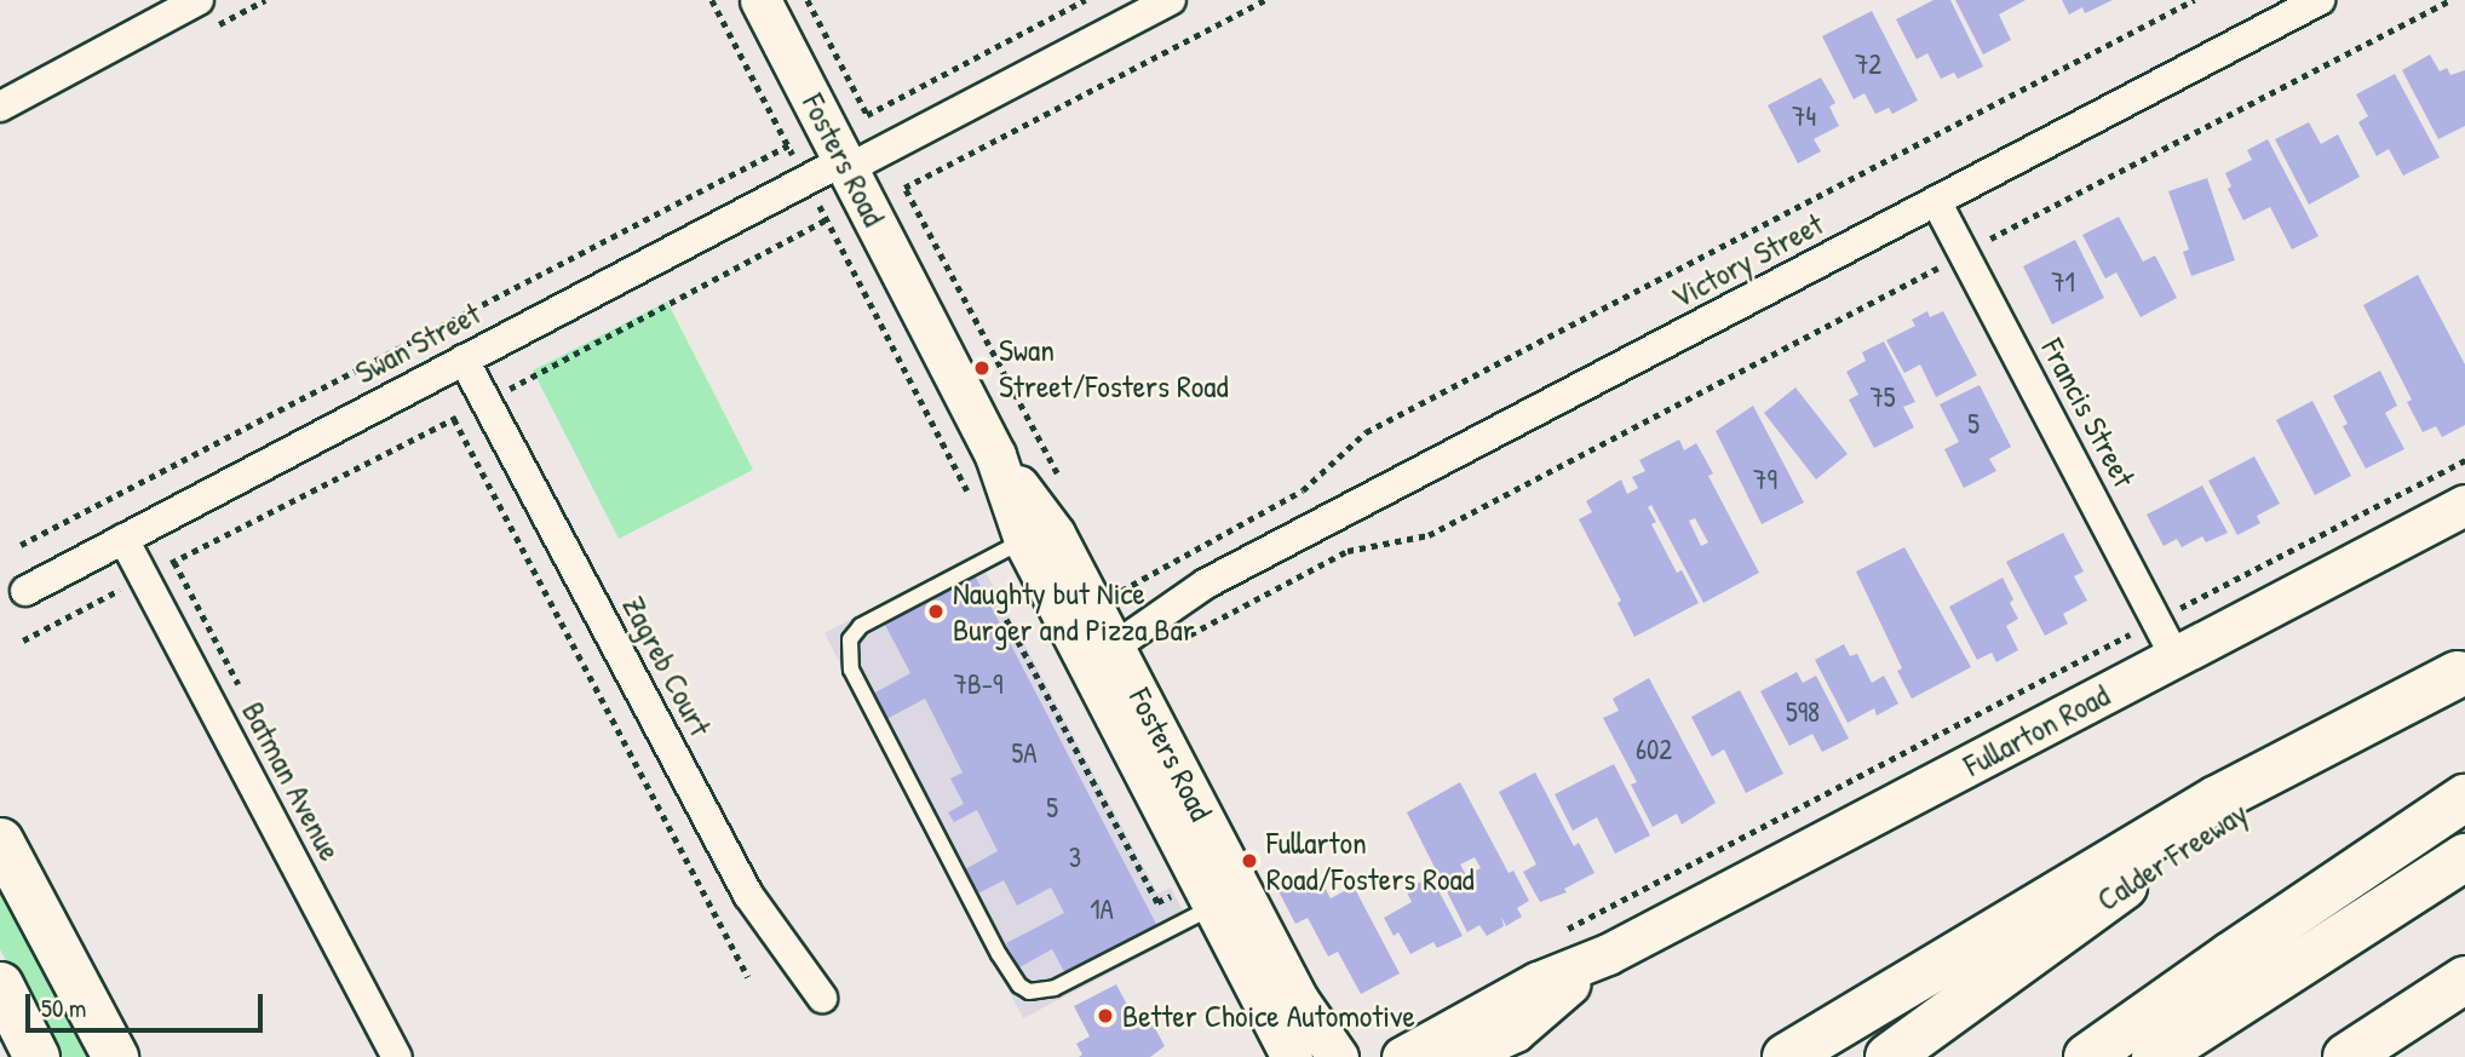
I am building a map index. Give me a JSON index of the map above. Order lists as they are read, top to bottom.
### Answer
{
  "streets": {
    "highway": ["Calder Freeway"],
    "street": [
      "Fosters Road",
      "Victory Street",
      "Swan Street",
      "Francis Street",
      "Zagreb Court",
      "Fullarton Road",
      "Batman Avenue"
    ]
  },
  "crossings": [
    ["Fosters Road", "Victory Street"],
    ["Fosters Road", "Swan Street"],
    ["Victory Street", "Francis Street"],
    ["Swan Street", "Zagreb Court"],
    ["Swan Street", "Batman Avenue"],
    ["Francis Street", "Fullarton Road"]
  ],
  "places": [
    "Swan Street/Fosters Road",
    "Naughty but Nice Burger and Pizza Bar",
    "Fullarton Road/Fosters Road",
    "Better Choice Automotive"
  ],
  "house_numbers": [
    "72",
    "74",
    "71",
    "75",
    "5",
    "79",
    "7B-9",
    "598",
    "602",
    "5A",
    "5",
    "3",
    "1A"
  ],
  "scale_bar": "50 m"
}
